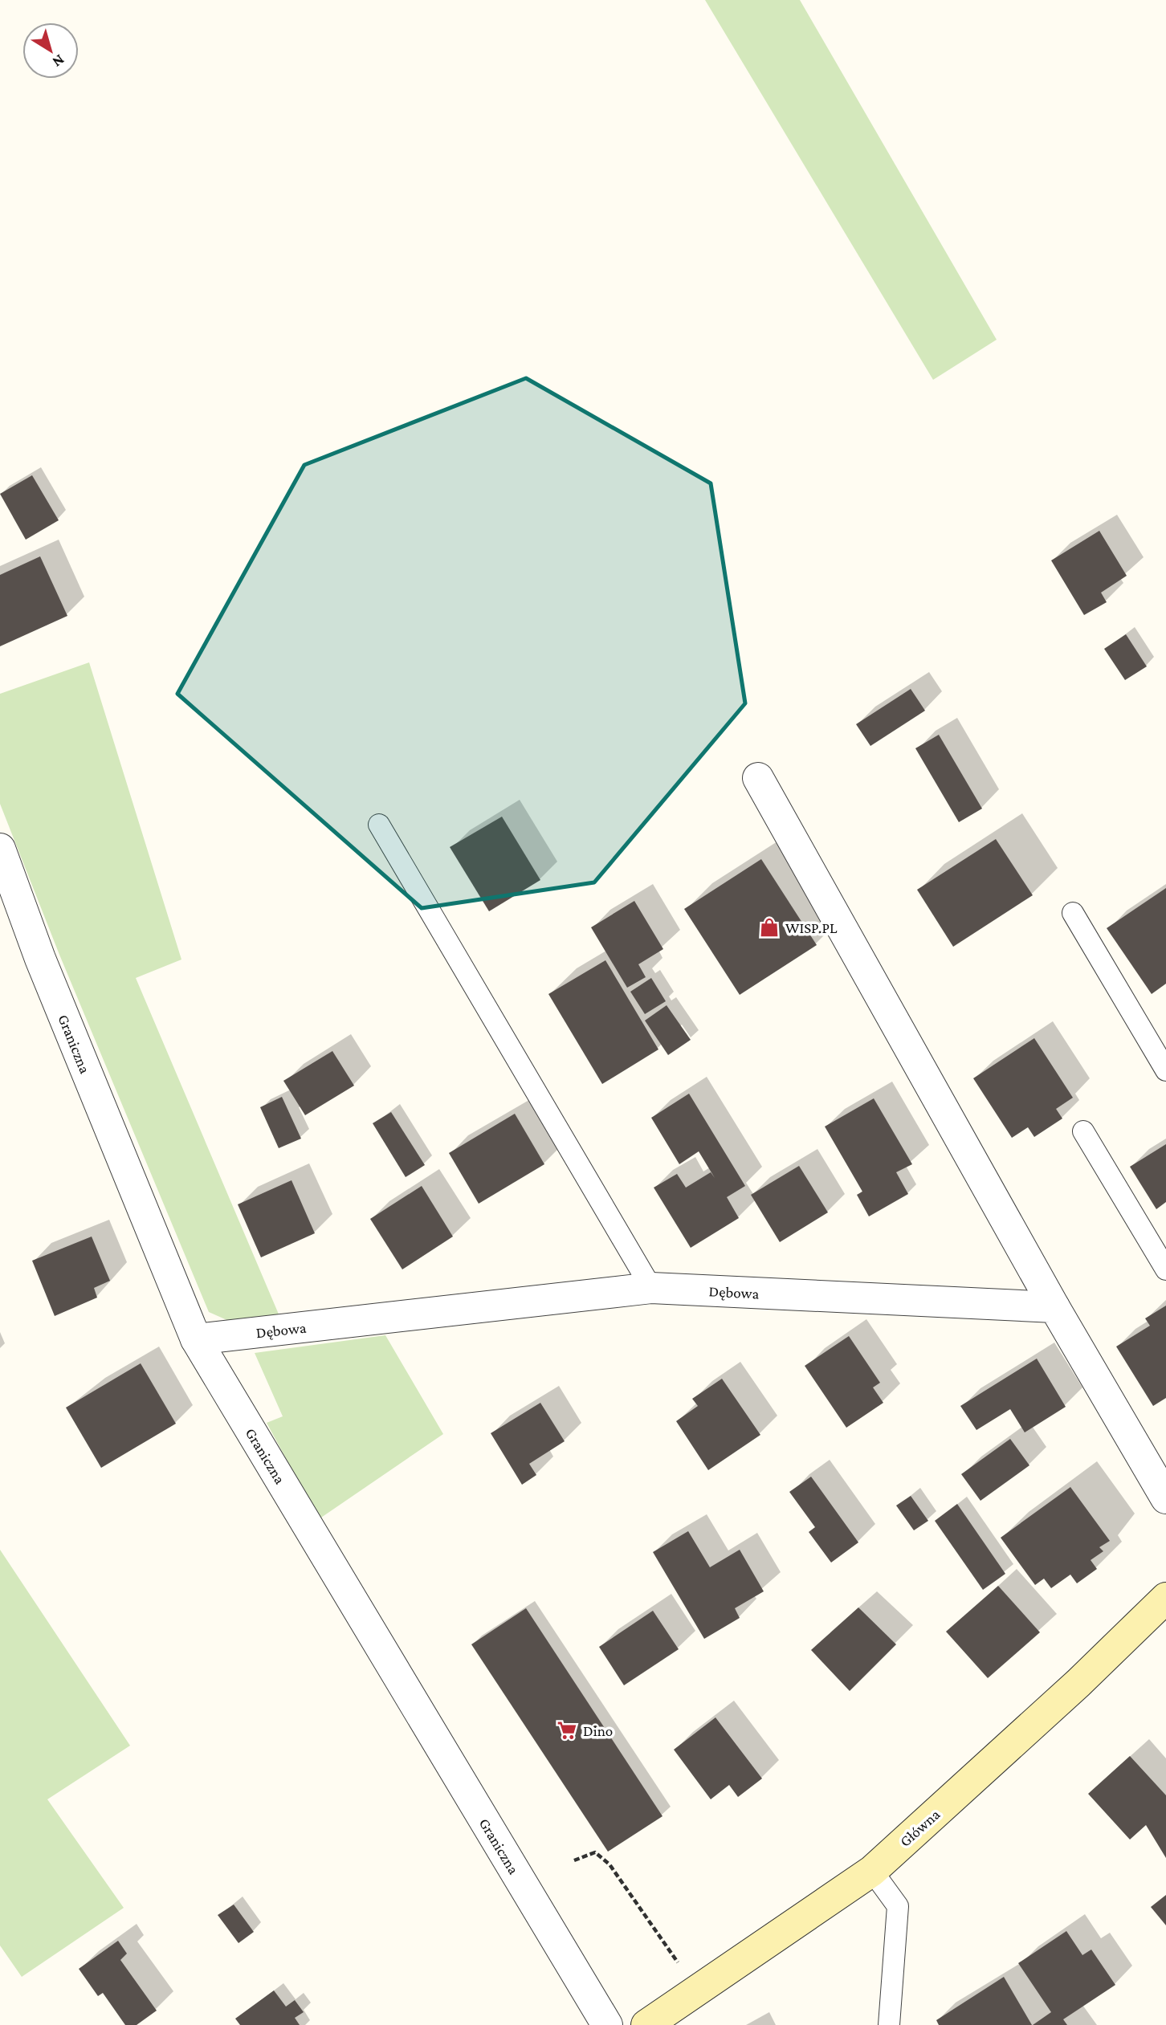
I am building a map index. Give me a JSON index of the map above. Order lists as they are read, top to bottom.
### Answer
{
  "streets": {
    "main road": ["Główna"],
    "street": ["Graniczna", "Dębowa"]
  },
  "crossings": [
    ["Graniczna", "Dębowa"]
  ],
  "places": {
    "shop": ["WISP.PL"],
    "supermarket": ["Dino"]
  },
  "north": "bottom right"
}
